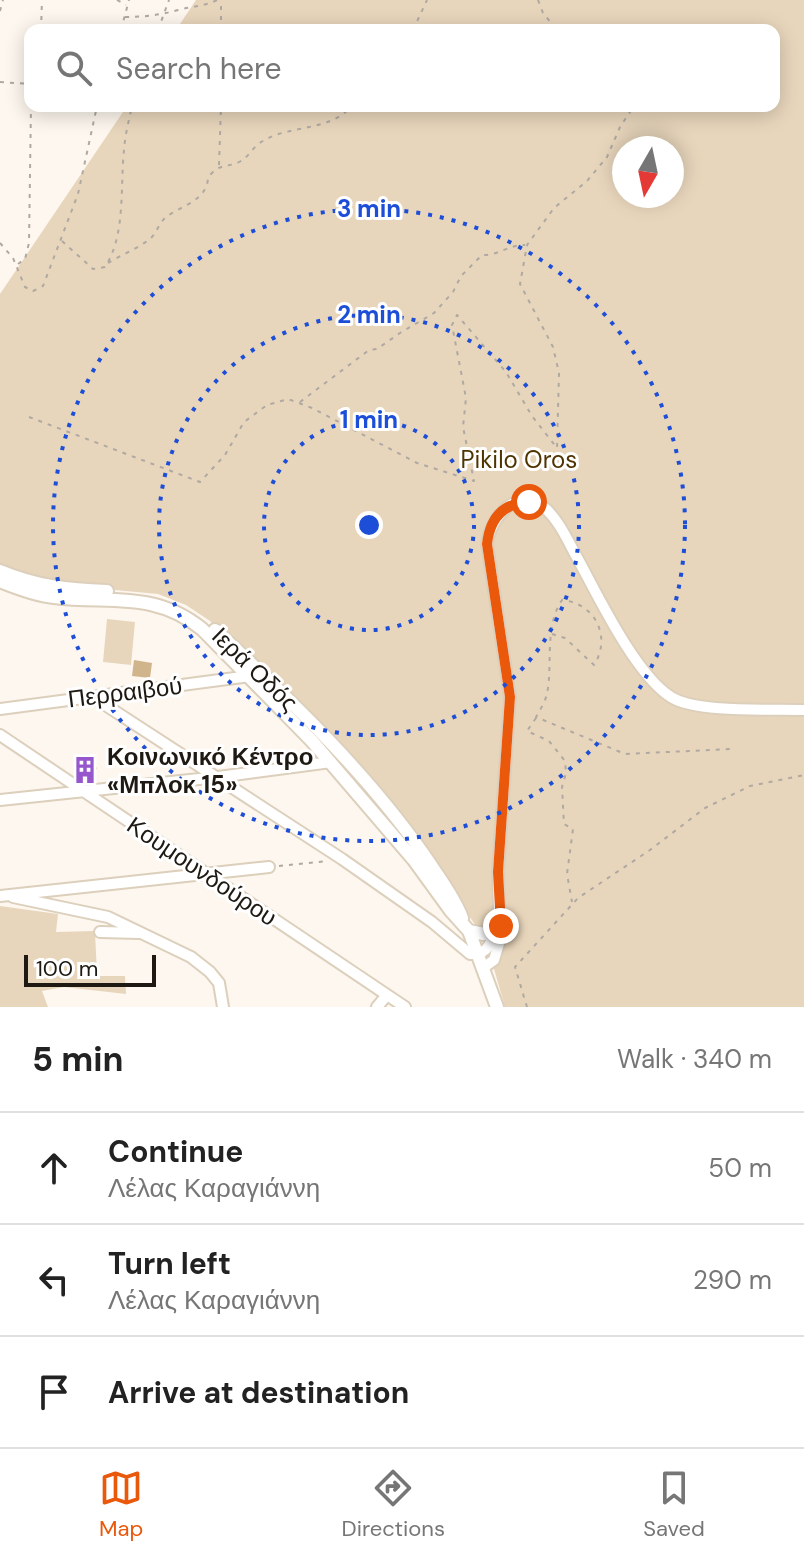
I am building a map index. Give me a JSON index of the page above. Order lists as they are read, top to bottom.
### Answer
{
  "streets": {
    "main road": ["Ιερά Οδός"],
    "street": ["Περραιβού", "Κουμουνδούρου"]
  },
  "crossings": [
    ["Ιερά Οδός", "Περραιβού"]
  ],
  "parks": ["Pikilo Oros"],
  "places": {
    "building": ["Κοινωνικό Κέντρο «Μπλοκ 15»"]
  },
  "scale_bar": "100 m",
  "north": "bottom",
  "page": {
    "search": "Search here",
    "scale": "100 m",
    "heading": ["5 min", "Walk · 340 m"],
    "list": [
      ["Continue", "Λέλας Καραγιάννη", "50 m"],
      ["Turn left", "Λέλας Καραγιάννη", "290 m"],
      "Arrive at destination"
    ],
    "nav": ["Map", "Directions", "Saved"]
  },
  "rings": ["3 min", "2 min", "1 min"]
}
